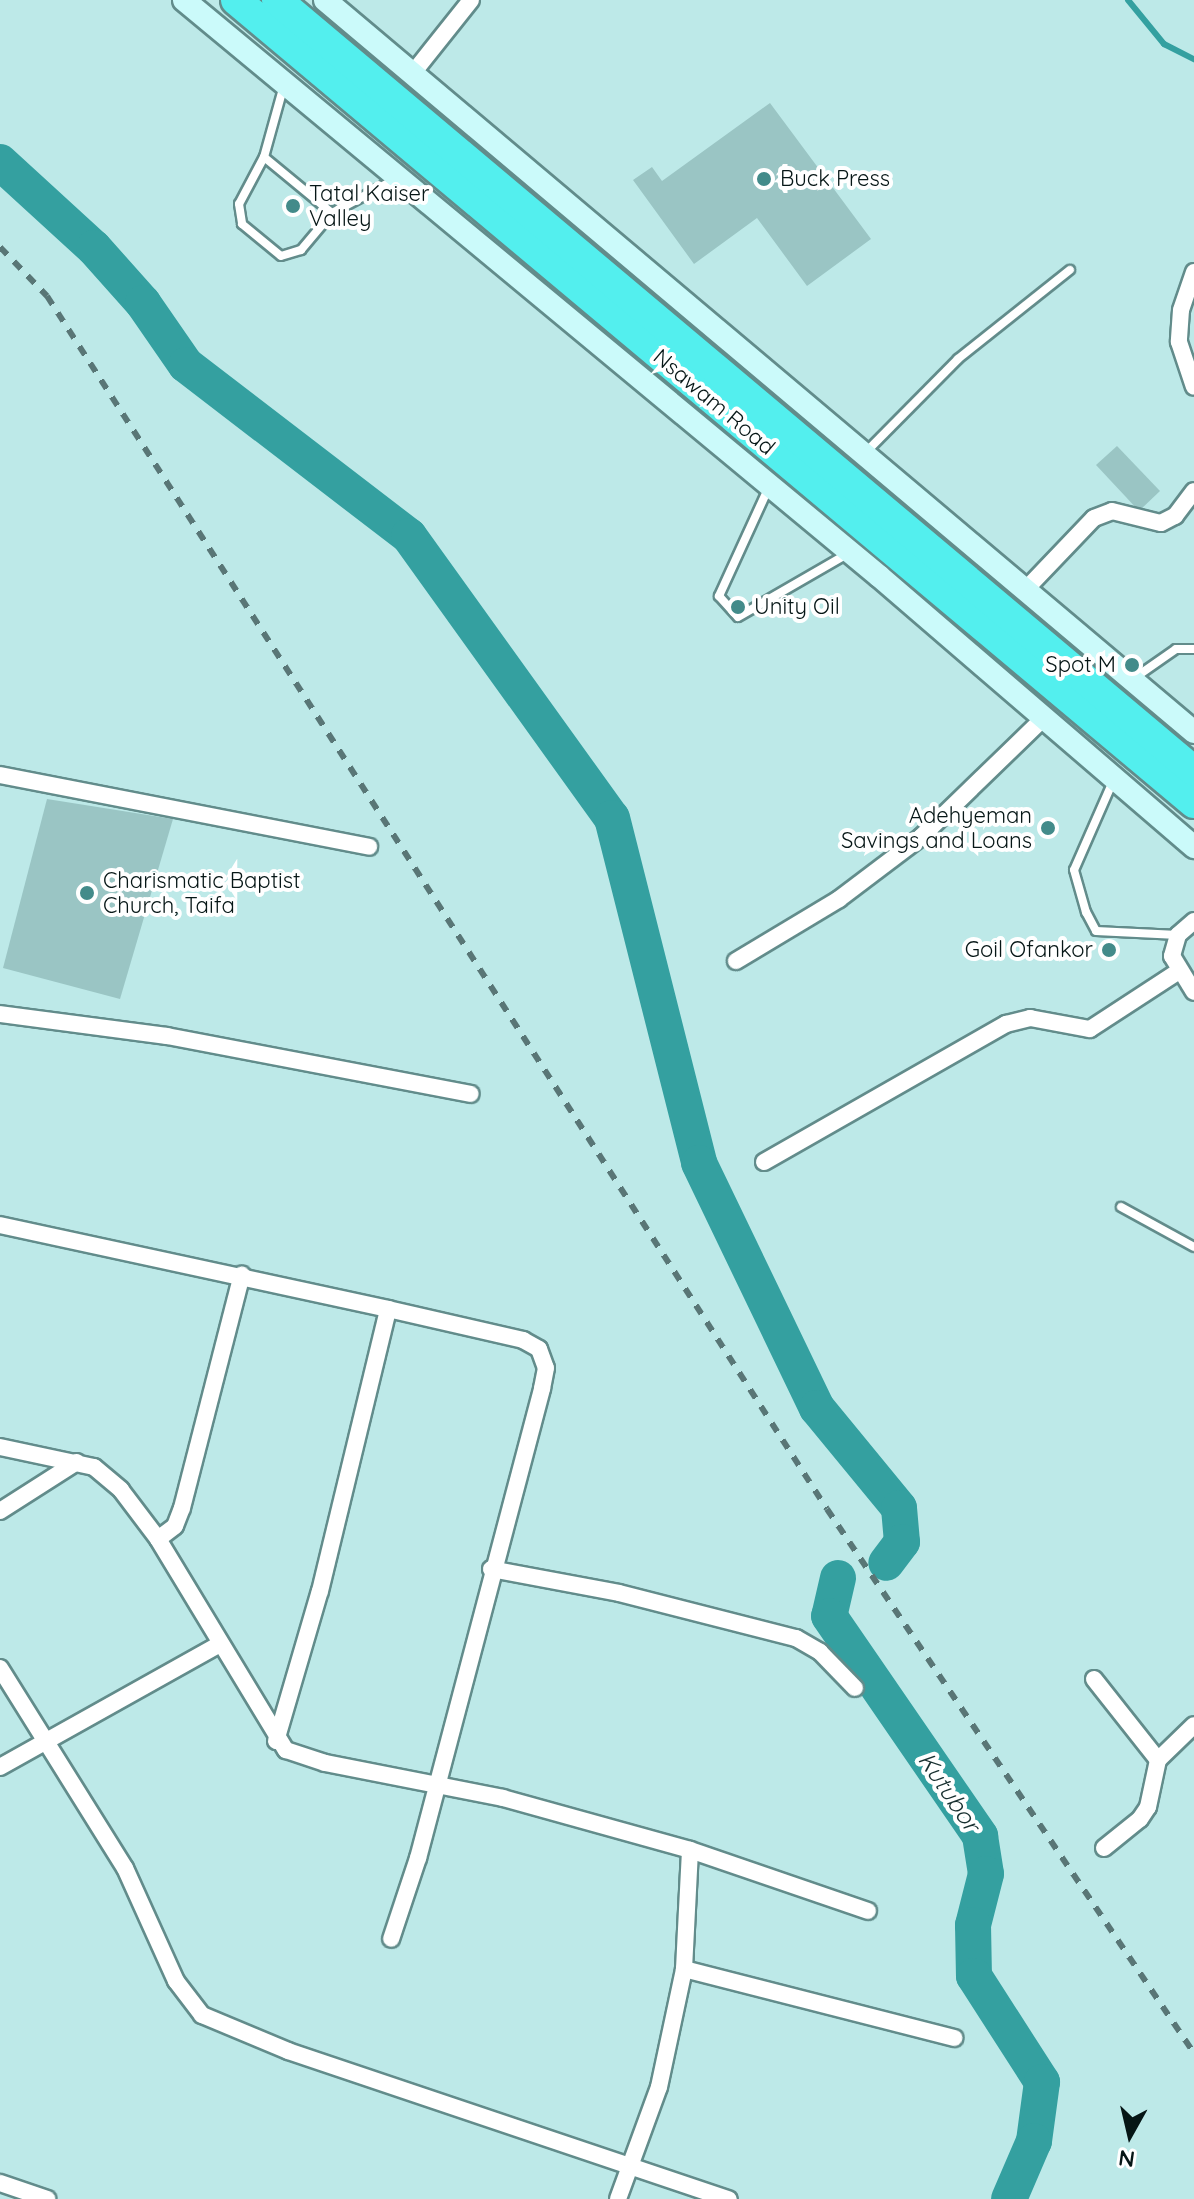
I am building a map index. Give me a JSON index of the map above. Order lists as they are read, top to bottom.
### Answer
{
  "streets": {
    "highway": ["Nsawam Road"]
  },
  "water": ["Kutubor"],
  "places": [
    "Buck Press",
    "Tatal Kaiser Valley",
    "Unity Oil",
    "Spot M",
    "Adehyeman Savings and Loans",
    "Charismatic Baptist Church, Taifa",
    "Goil Ofankor"
  ],
  "north": "bottom"
}
